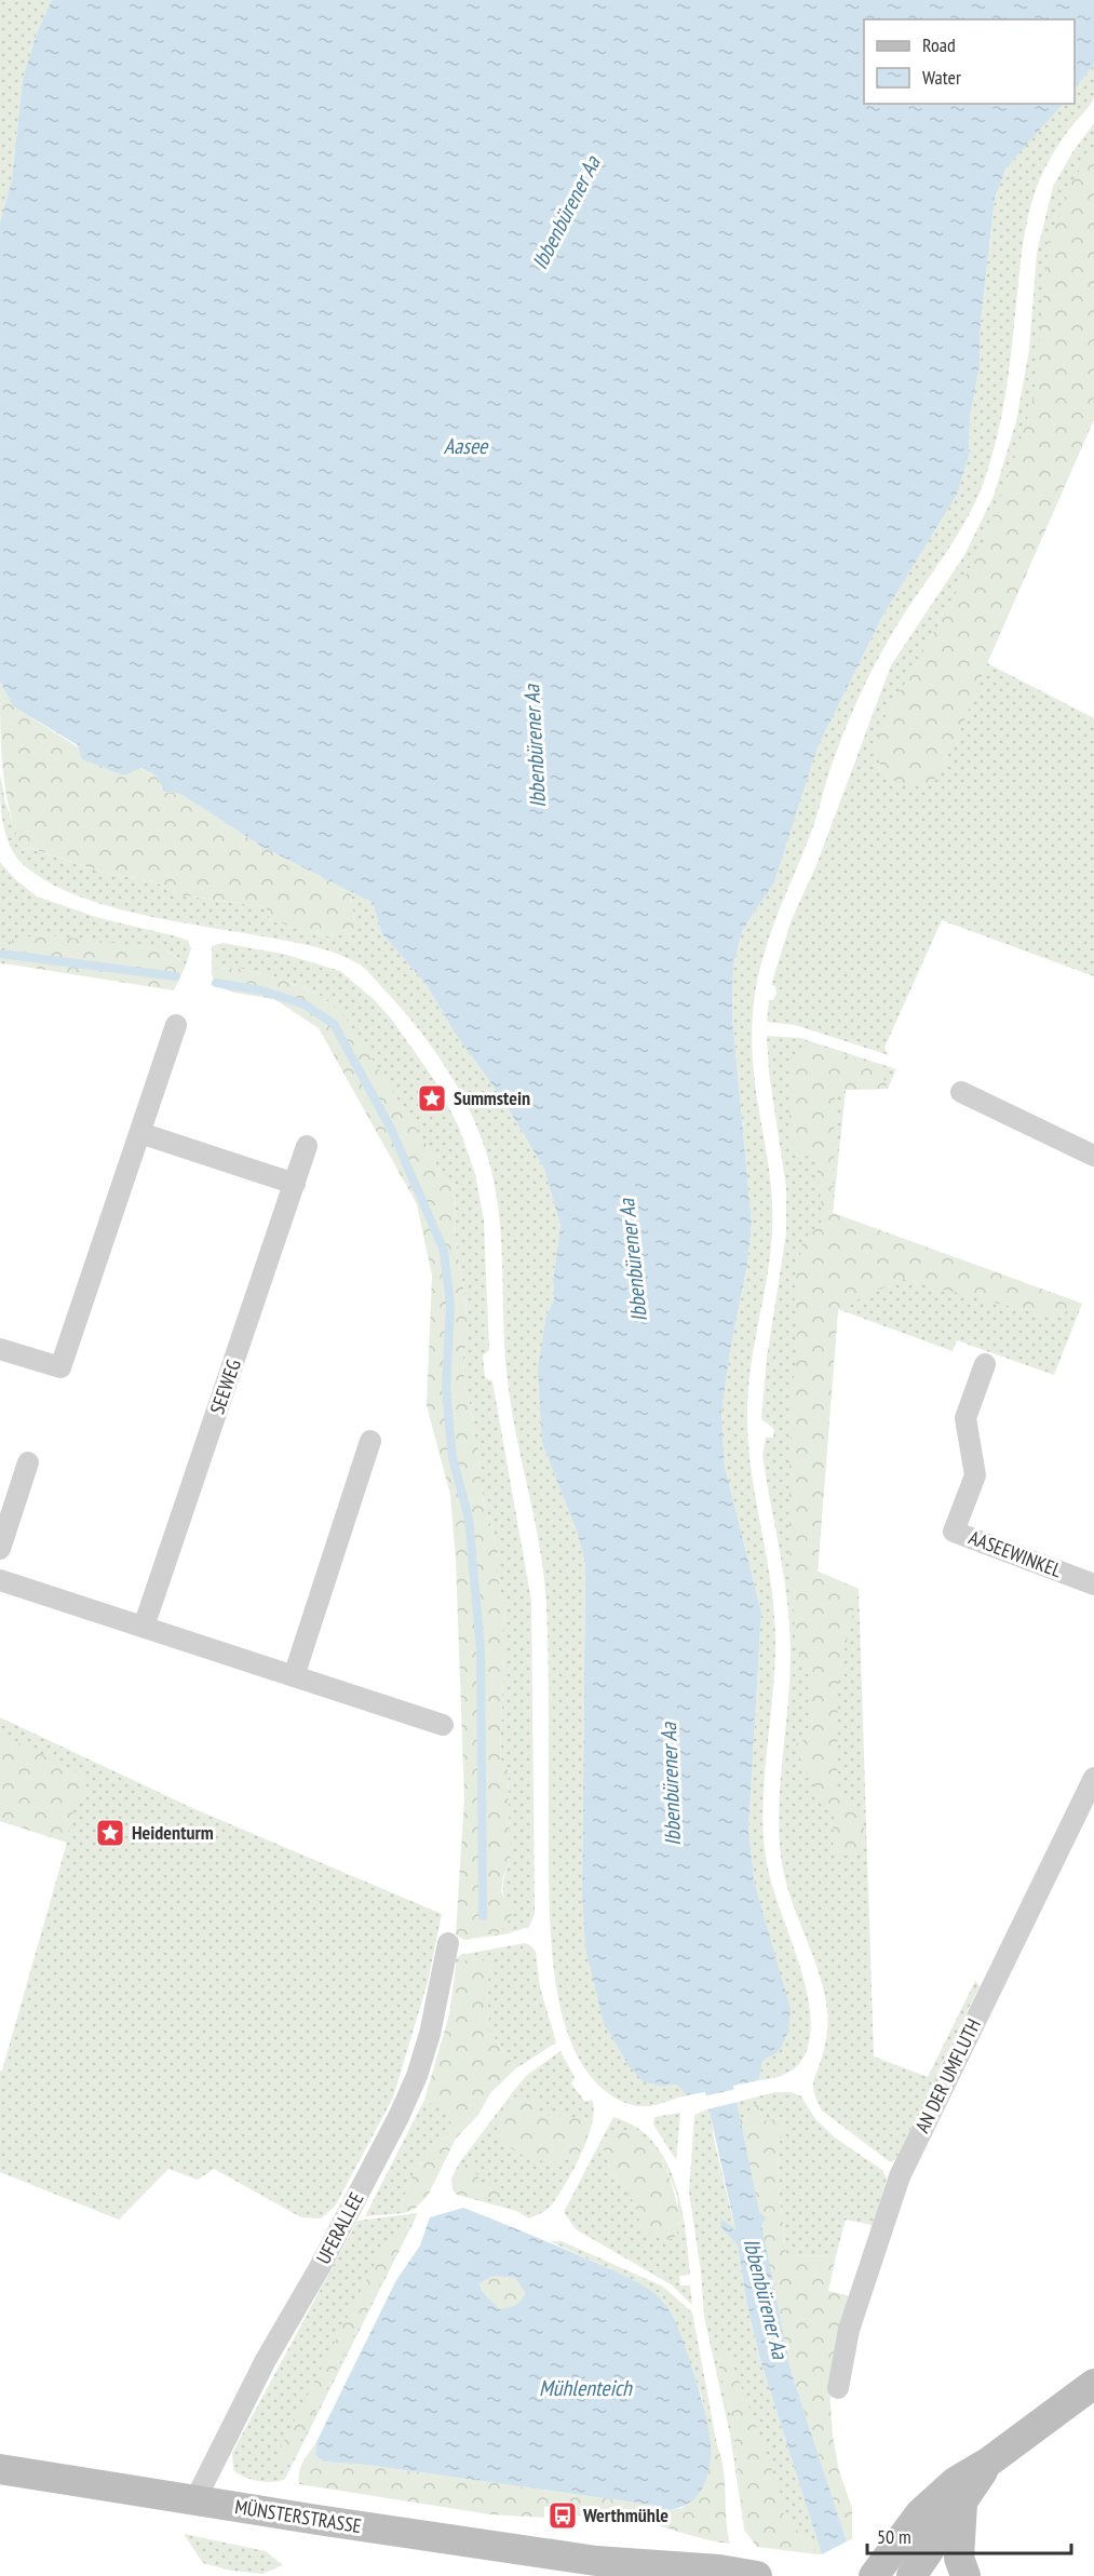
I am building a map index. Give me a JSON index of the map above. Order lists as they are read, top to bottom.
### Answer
{
  "streets": {
    "main road": ["MÜNSTERSTRASSE"],
    "street": [
      "SEEWEG",
      "AASEEWINKEL",
      "AN DER UMFLUTH",
      "UFERALLEE"
    ]
  },
  "crossings": [
    ["UFERALLEE", "MÜNSTERSTRASSE"]
  ],
  "water": ["Ibbenbürener Aa", "Aasee", "Mühlenteich"],
  "places": {
    "place": ["Summstein", "Heidenturm"],
    "bus stop": ["Werthmühle"]
  },
  "legend": ["Road", "Water"],
  "scale_bar": "50 m"
}
